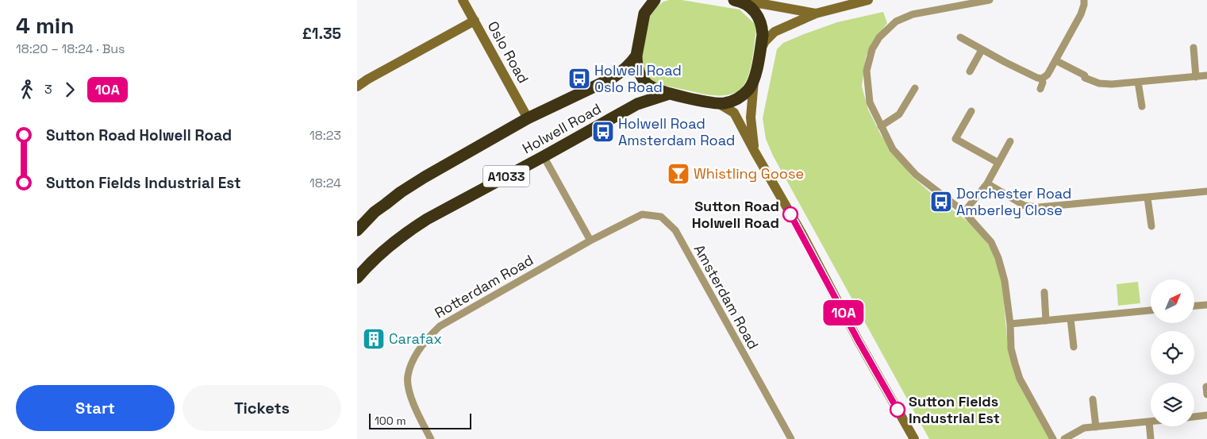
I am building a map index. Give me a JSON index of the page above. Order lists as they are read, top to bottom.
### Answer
{
  "streets": {
    "highway": ["Holwell Road", "A1033"],
    "street": ["Oslo Road", "Rotterdam Road", "Amsterdam Road"]
  },
  "crossings": [
    ["Oslo Road", "Holwell Road"],
    ["Rotterdam Road", "Amsterdam Road"]
  ],
  "places": {
    "bus stop": ["Holwell Road Oslo Road", "Holwell Road Amsterdam Road", "Dorchester Road Amberley Close"],
    "bar": ["Whistling Goose"],
    "other": ["Sutton Road Holwell Road", "Sutton Fields Industrial Est"],
    "building": ["Carafax"]
  },
  "lines": ["bus line 10A"],
  "scale_bar": "100 m",
  "north": "top right",
  "page": {
    "heading": ["4 min", "18:20 – 18:24 · Bus", "£1.35"],
    "on_map": "10A",
    "legs": ["3", "10A"],
    "list": [
      {
        "name": "Sutton Road Holwell Road",
        "value": "18:23"
      },
      {
        "name": "Sutton Fields Industrial Est",
        "value": "18:24"
      }
    ],
    "buttons": ["Start", "Tickets"],
    "scale": "100 m"
  }
}
